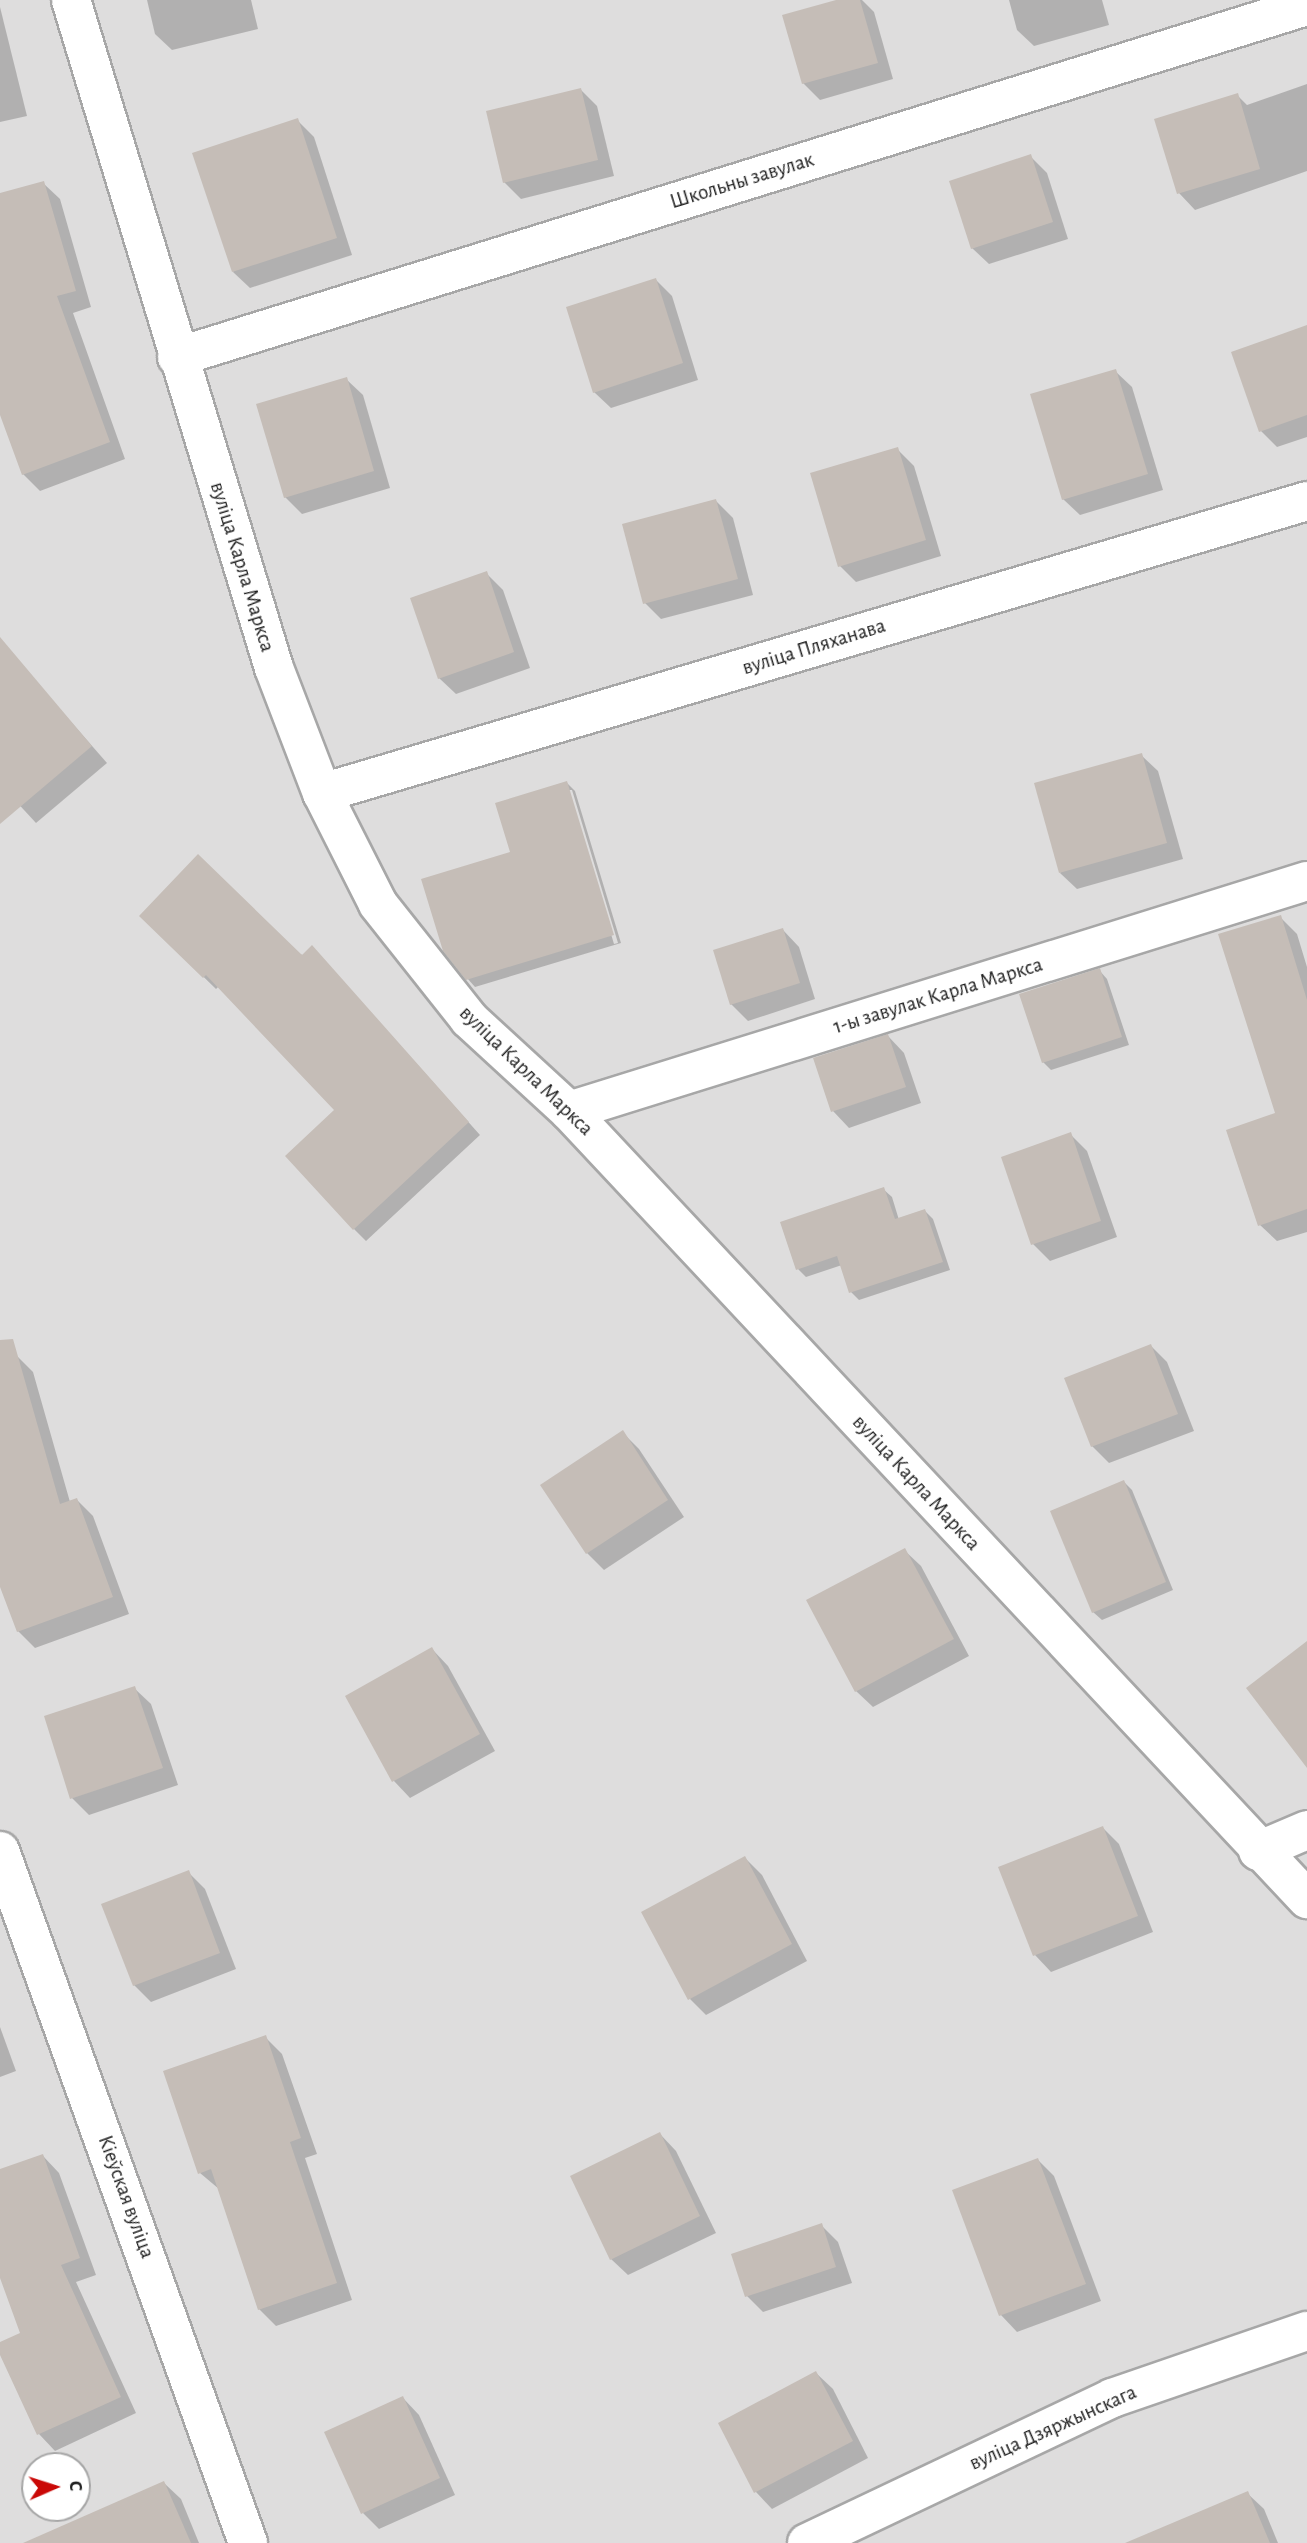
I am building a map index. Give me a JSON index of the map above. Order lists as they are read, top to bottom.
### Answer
{
  "streets": {
    "street": [
      "Школьны завулак",
      "вуліца Карла Маркса",
      "вуліца Пляханава",
      "1-ы завулак Карла Маркса",
      "Кіеўская вуліца",
      "вуліца Дзяржынскага"
    ]
  },
  "crossings": [
    ["Школьны завулак", "вуліца Карла Маркса"],
    ["вуліца Карла Маркса", "вуліца Пляханава"],
    ["вуліца Карла Маркса", "1-ы завулак Карла Маркса"]
  ],
  "north": "right"
}
